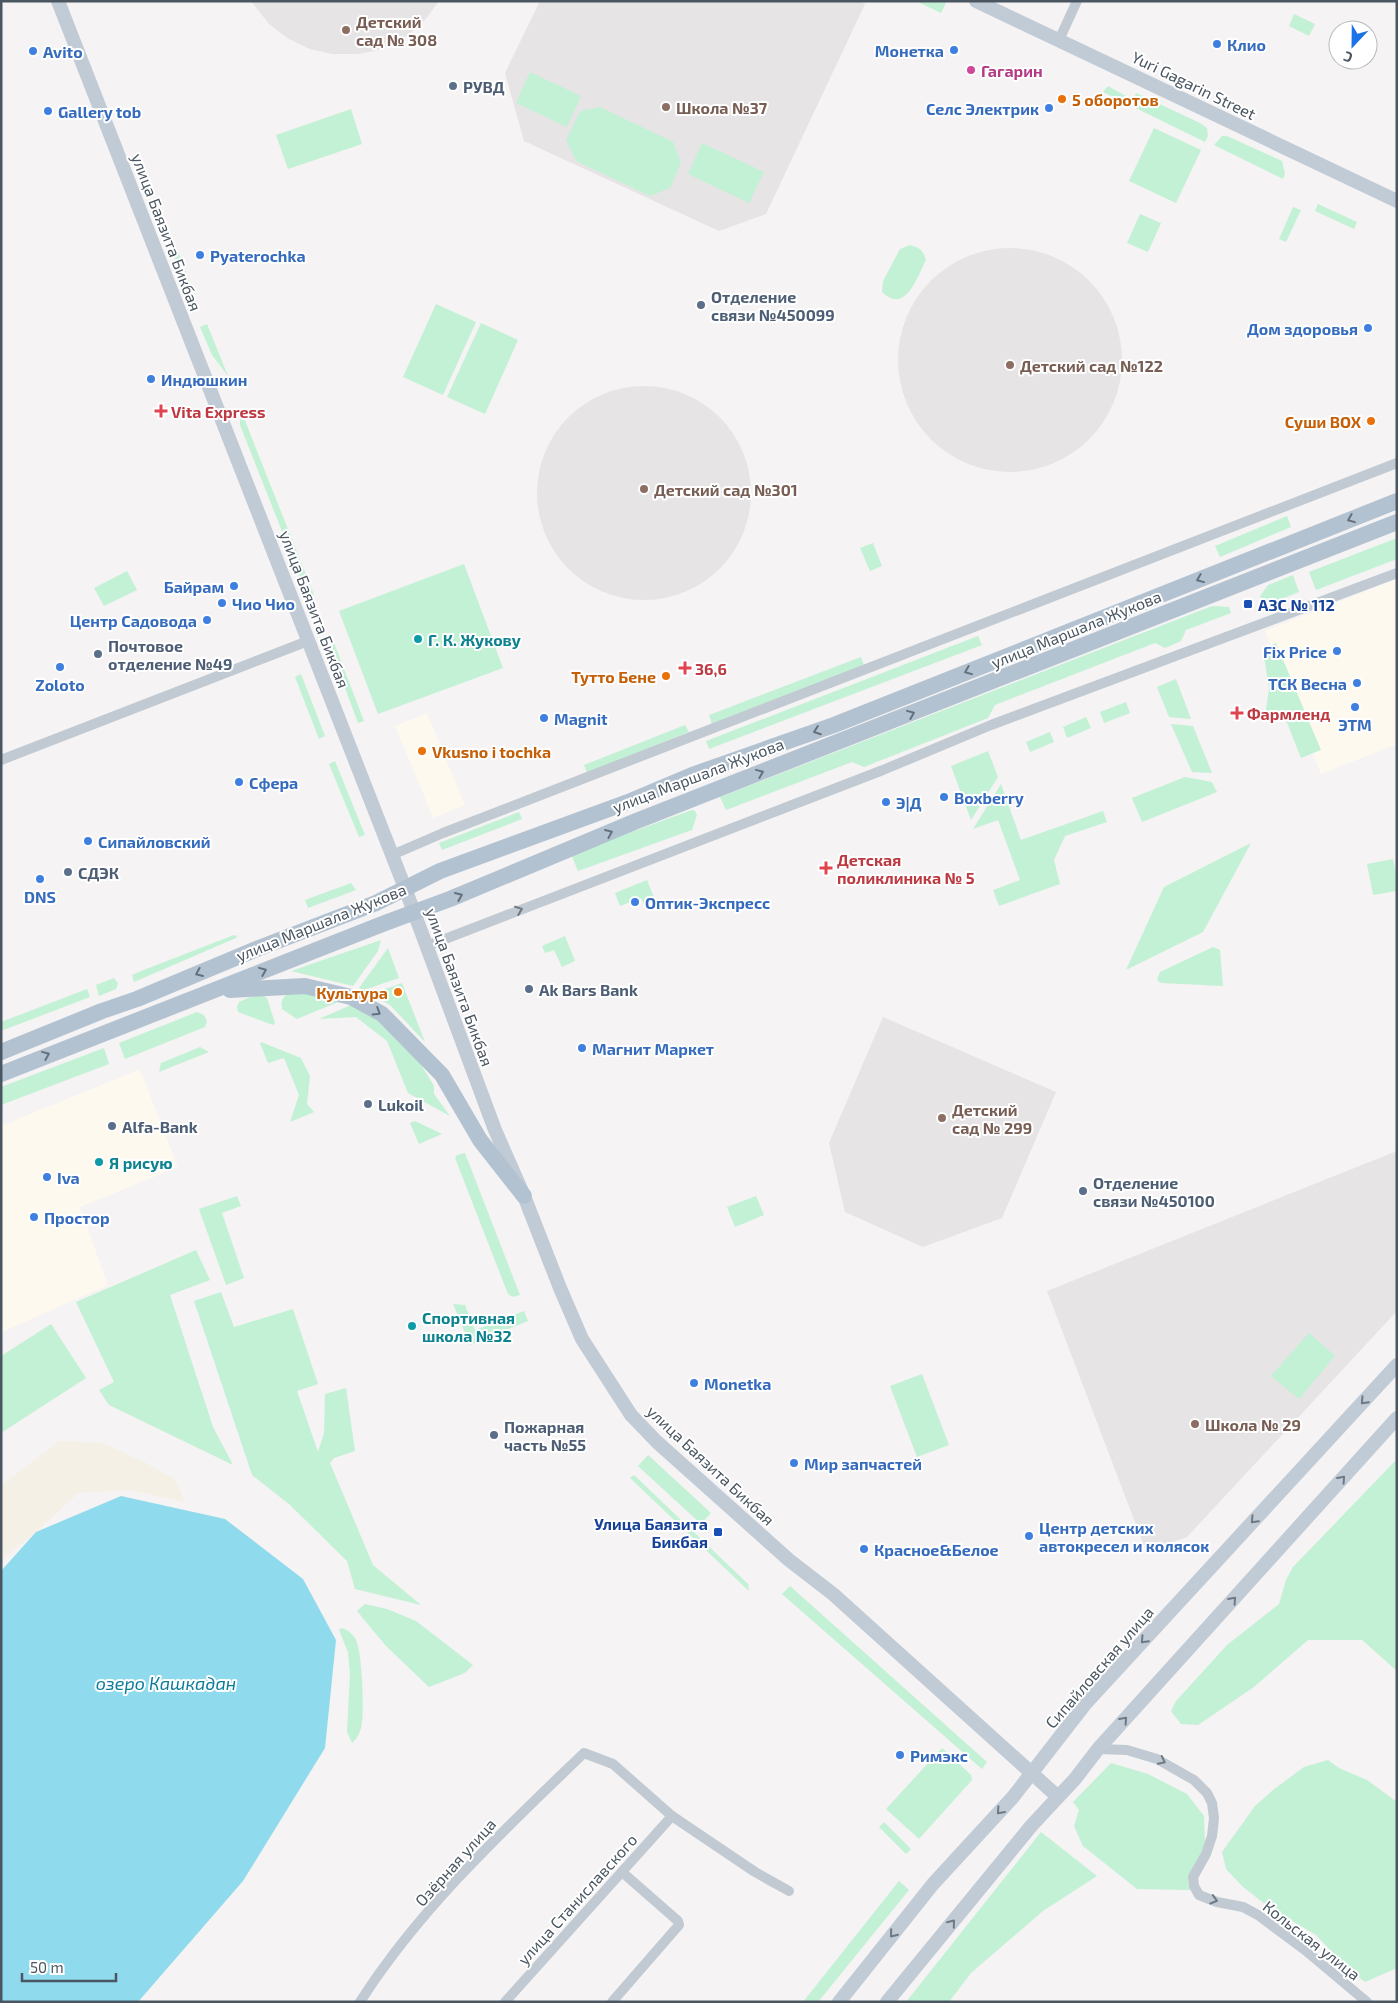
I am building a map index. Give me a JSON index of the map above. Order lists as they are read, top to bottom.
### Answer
{
  "streets": {
    "main road": [
      "Yuri Gagarin Street",
      "улица Баязита Бикбая",
      "улица Маршала Жукова",
      "Сипайловская улица"
    ],
    "street": ["Озёрная улица", "улица Станиславского", "Кольская улица"]
  },
  "crossings": [
    ["улица Баязита Бикбая", "улица Маршала Жукова"],
    ["улица Баязита Бикбая", "Сипайловская улица"],
    ["Озёрная улица", "улица Станиславского"]
  ],
  "one_way": ["Кольская улица"],
  "water": ["озеро Кашкадан"],
  "places": {
    "other": [
      "Детский сад № 308",
      "Клио",
      "Монетка",
      "Avito",
      "Гагарин",
      "РУВД",
      "5 оборотов",
      "Школа №37",
      "Селс Электрик",
      "Gallery tob",
      "Pyaterochka",
      "Отделение связи №450099",
      "Дом здоровья",
      "Детский сад №122",
      "Индюшкин",
      "Суши BOX",
      "Детский сад №301",
      "Байрам",
      "Чио Чио",
      "Центр Садовода",
      "Г. К. Жукову",
      "Fix Price",
      "Почтовое отделение №49",
      "Zoloto",
      "Тутто Бене",
      "ТСК Весна",
      "ЭТМ",
      "Magnit",
      "Vkusno i tochka",
      "Сфера",
      "Boxberry",
      "Э|Д",
      "Сипайловский",
      "СДЭК",
      "DNS",
      "Оптик-Экспресс",
      "Ak Bars Bank",
      "Культура",
      "Магнит Маркет",
      "Lukoil",
      "Детский сад № 299",
      "Alfa-Bank",
      "Я рисую",
      "Iva",
      "Отделение связи №450100",
      "Простор",
      "Спортивная школа №32",
      "Monetka",
      "Школа № 29",
      "Пожарная часть №55",
      "Мир запчастей",
      "Центр детских автокресел и колясок",
      "Красное&Белое",
      "Римэкс"
    ],
    "health": [
      "Vita Express",
      "36,6",
      "Фармленд",
      "Детская поликлиника № 5"
    ],
    "transit": ["АЗС № 112", "Улица Баязита Бикбая"]
  },
  "scale_bar": "50 m",
  "north": "bottom"
}
